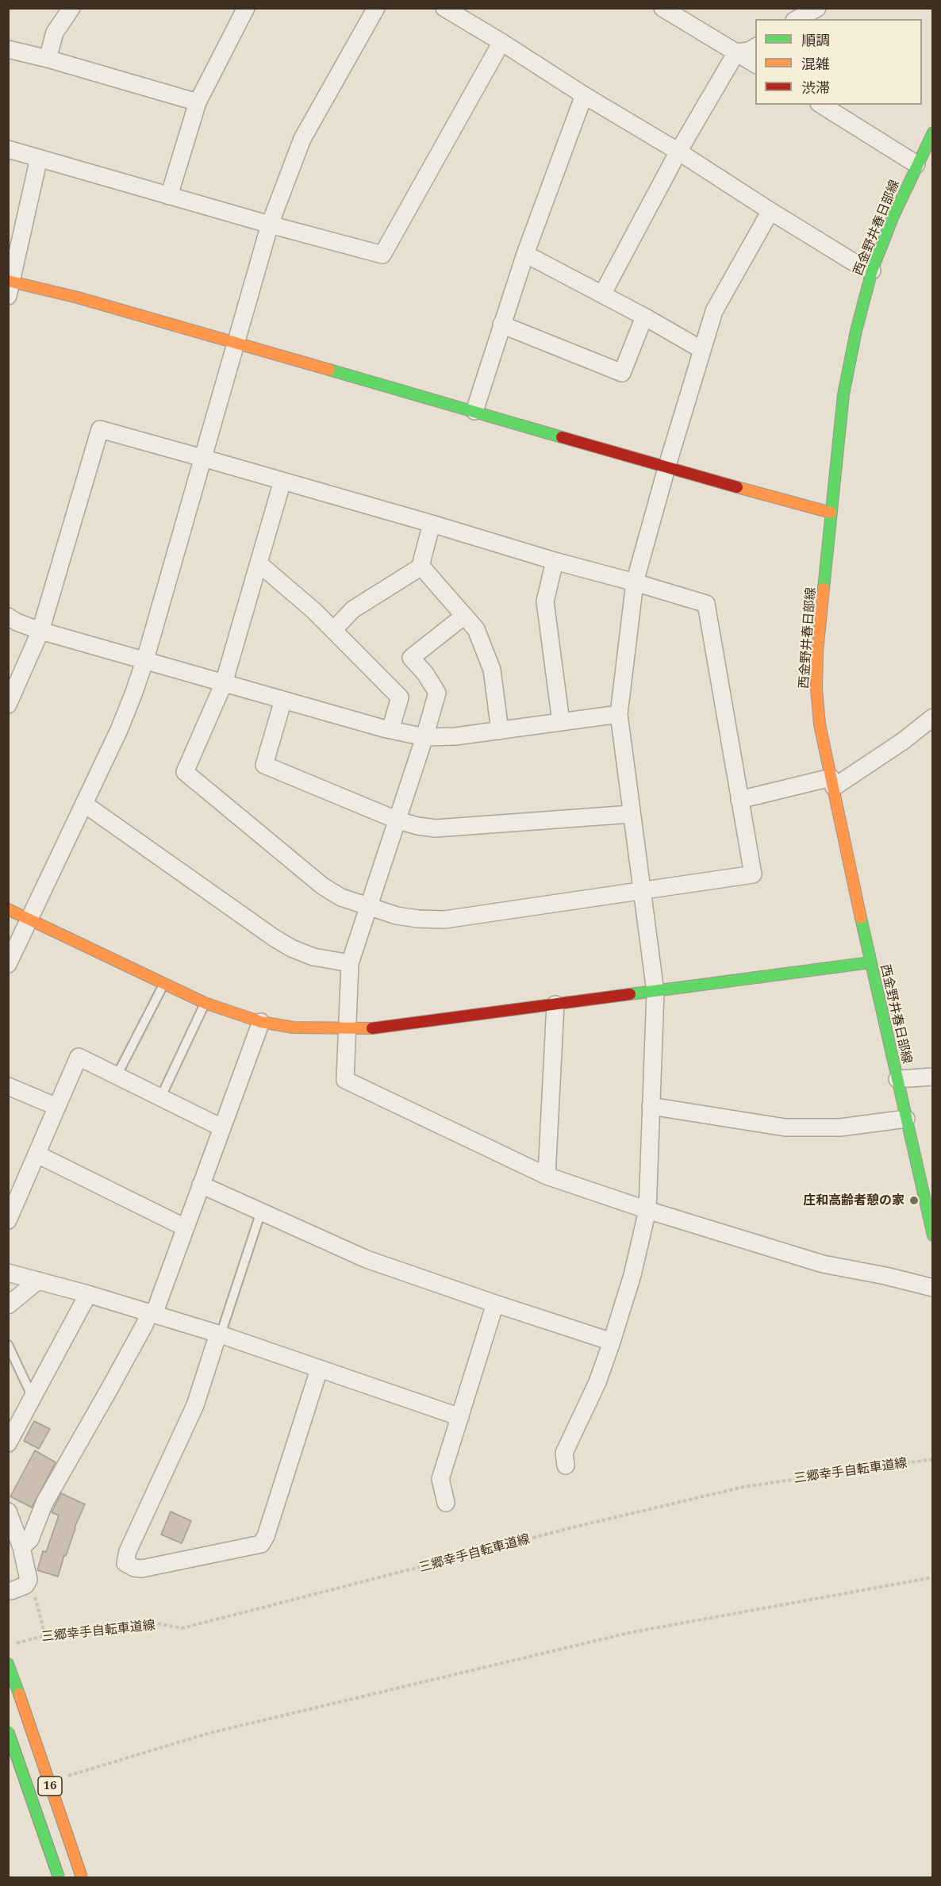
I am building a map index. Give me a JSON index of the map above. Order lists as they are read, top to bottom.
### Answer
{
  "streets": {
    "main road": ["西金野井春日部線", "16"],
    "path": ["三郷幸手自転車道線"]
  },
  "places": ["庄和高齢者憩の家"],
  "legend": ["順調", "混雑", "渋滞"]
}
